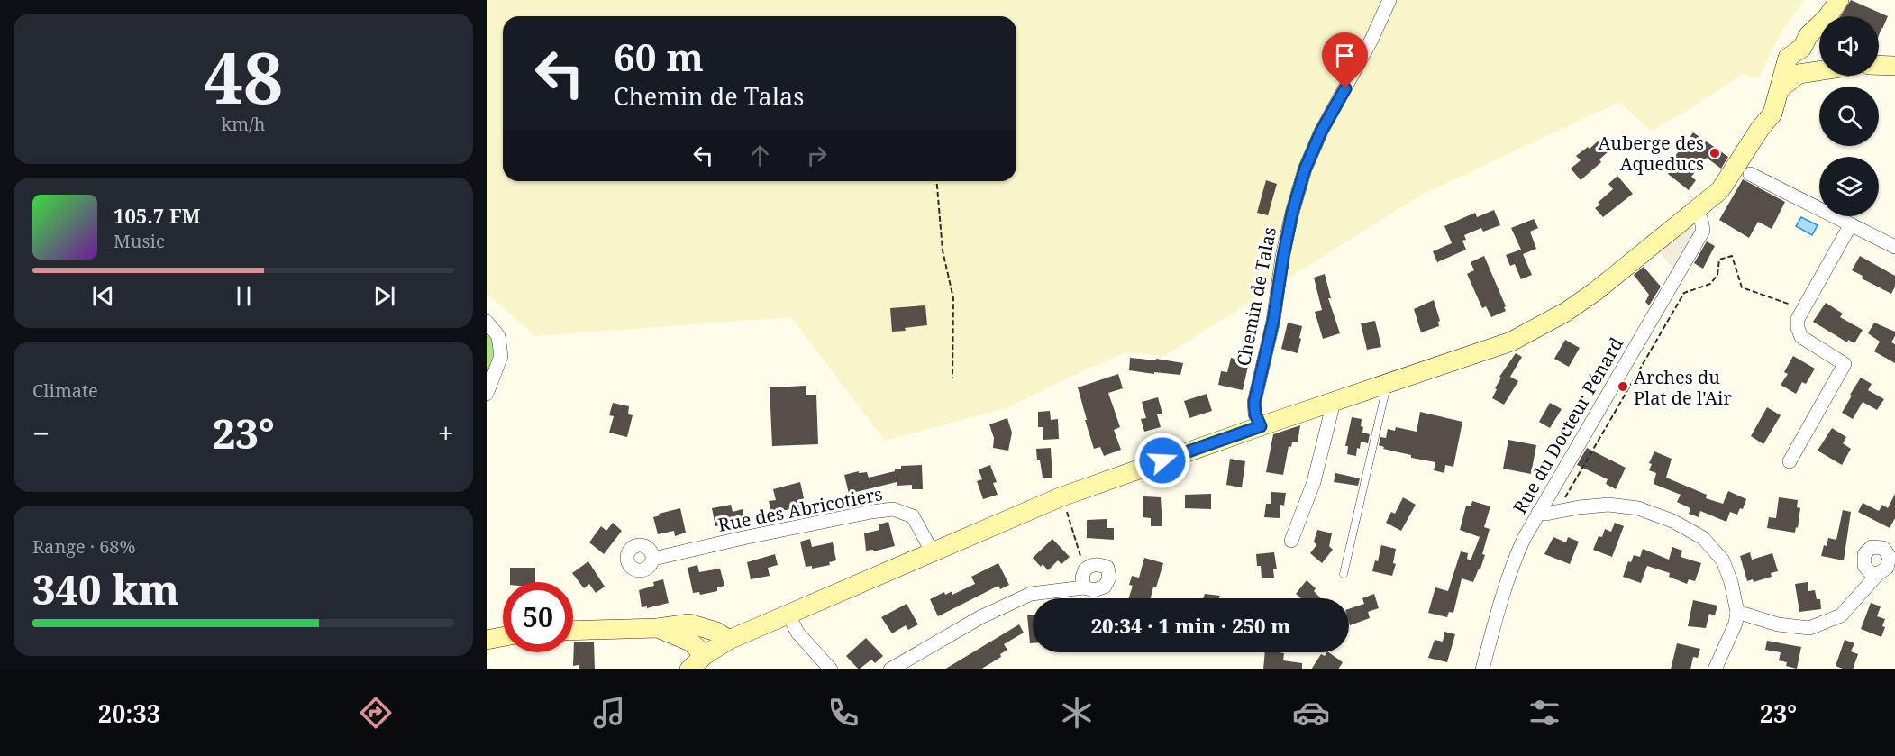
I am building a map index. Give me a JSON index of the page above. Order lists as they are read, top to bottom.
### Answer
{
  "streets": {
    "street": ["Chemin de Talas", "Rue du Docteur Pénard", "Rue des Abricotiers"]
  },
  "places": ["Auberge des Aqueducs", "Arches du Plat de l'Air"],
  "page": {
    "tile": [
      ["48", "km/h"],
      "Climate",
      ["Range · 68%", "340 km"]
    ],
    "turn": ["60 m", "Chemin de Talas"],
    "song": ["105.7 FM", "Music"],
    "heat": ["−", "23°", "+"],
    "limit": "50",
    "trip": "20:34 · 1 min · 250 m",
    "tabs": ["20:33", "23°"]
  }
}
